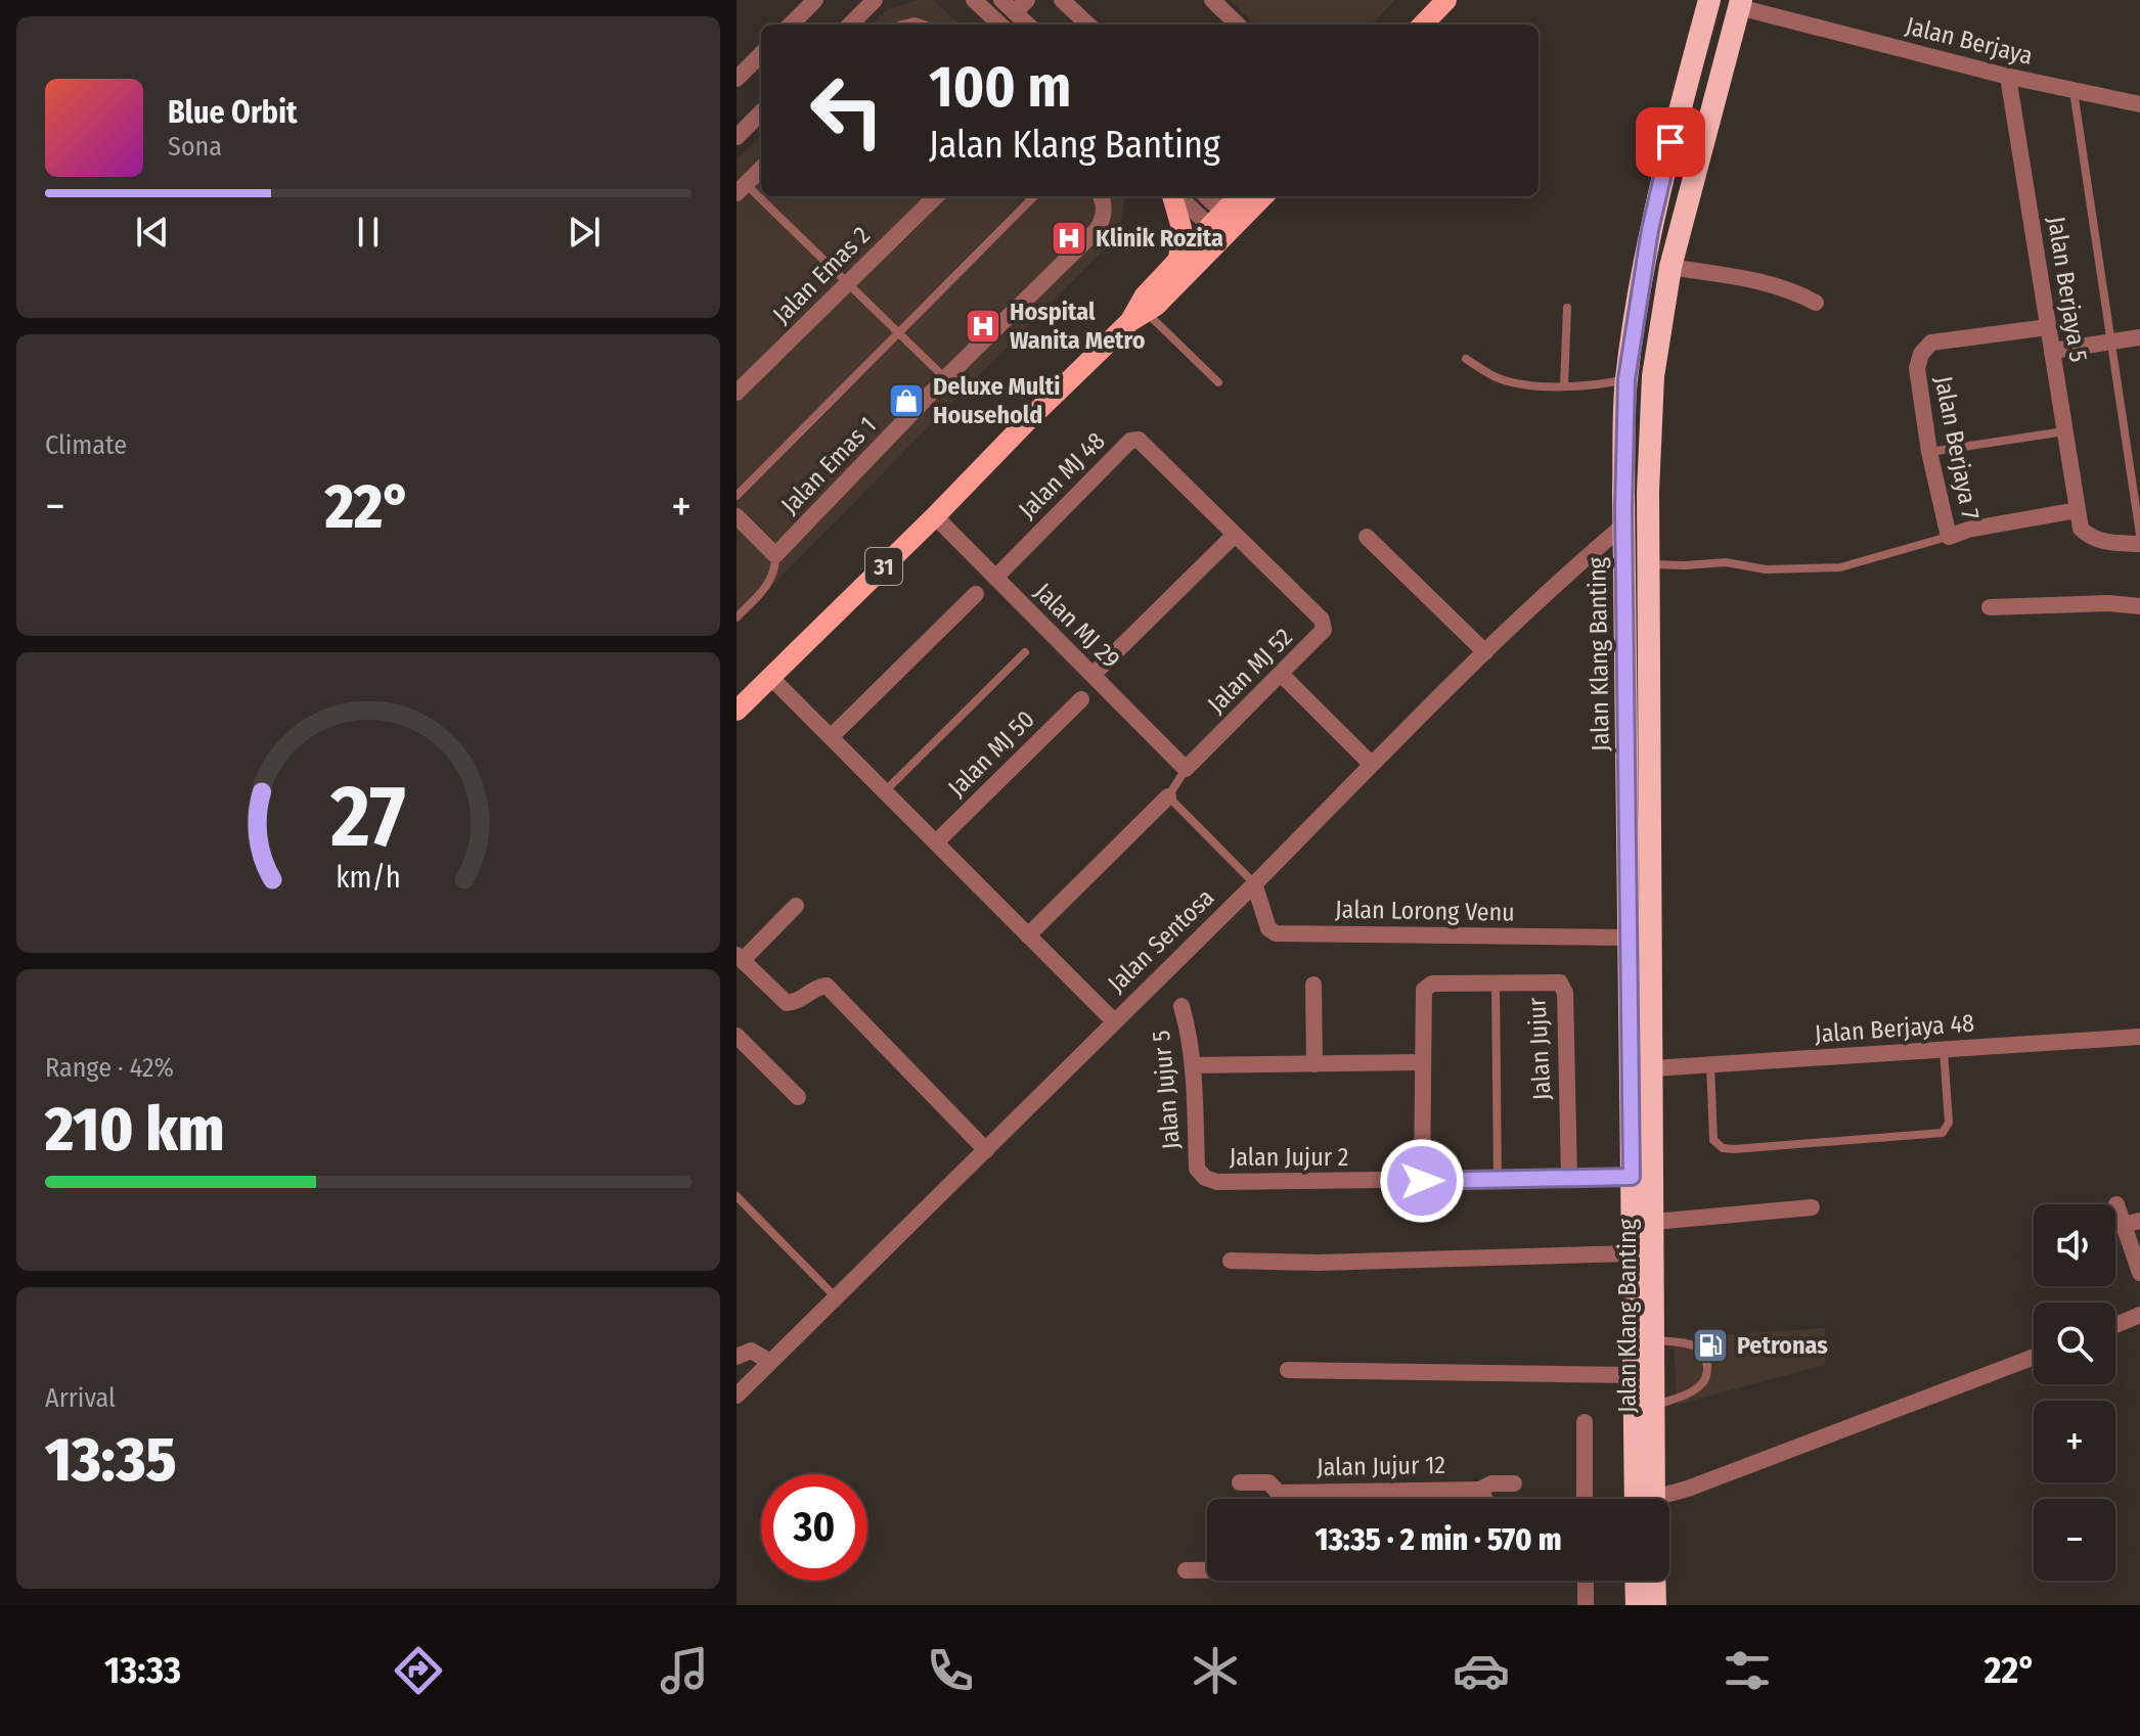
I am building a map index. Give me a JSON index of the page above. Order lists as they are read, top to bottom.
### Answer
{
  "streets": {
    "highway": ["Jalan Klang Banting"],
    "main road": ["31"],
    "street": [
      "Jalan Berjaya",
      "Jalan Emas 2",
      "Jalan Berjaya 5",
      "Jalan Berjaya 7",
      "Jalan Emas 1",
      "Jalan MJ 48",
      "Jalan MJ 29",
      "Jalan MJ 52",
      "Jalan MJ 50",
      "Jalan Lorong Venu",
      "Jalan Sentosa",
      "Jalan Berjaya 48",
      "Jalan Jujur",
      "Jalan Jujur 5",
      "Jalan Jujur 2",
      "Jalan Jujur 12"
    ]
  },
  "crossings": [
    ["Jalan Berjaya", "Jalan Berjaya 5"],
    ["Jalan Berjaya", "Jalan Klang Banting"],
    ["Jalan Berjaya 5", "Jalan Berjaya 7"],
    ["Jalan MJ 48", "Jalan MJ 29"],
    ["Jalan MJ 48", "Jalan MJ 52"],
    ["31", "Jalan MJ 29"],
    ["Jalan MJ 29", "Jalan MJ 52"],
    ["Jalan Klang Banting", "Jalan Lorong Venu"],
    ["Jalan Klang Banting", "Jalan Sentosa"],
    ["Jalan Klang Banting", "Jalan Berjaya 48"],
    ["Jalan Klang Banting", "Jalan Jujur 2"],
    ["Jalan Lorong Venu", "Jalan Sentosa"],
    ["Jalan Jujur", "Jalan Jujur 2"],
    ["Jalan Jujur 5", "Jalan Jujur 2"]
  ],
  "places": {
    "hospital": ["Klinik Rozita", "Hospital Wanita Metro"],
    "shop": ["Deluxe Multi Household"],
    "fuel station": ["Petronas"]
  },
  "page": {
    "turn": ["100 m", "Jalan Klang Banting"],
    "song": ["Blue Orbit", "Sona"],
    "tile": [
      "Climate",
      ["Range · 42%", "210 km"],
      ["Arrival", "13:35"]
    ],
    "heat": ["−", "22°", "+"],
    "map_buttons": ["+", "−"],
    "limit": "30",
    "trip": "13:35 · 2 min · 570 m",
    "tabs": ["13:33", "22°"],
    "gauge": ["27", "km/h"]
  }
}
